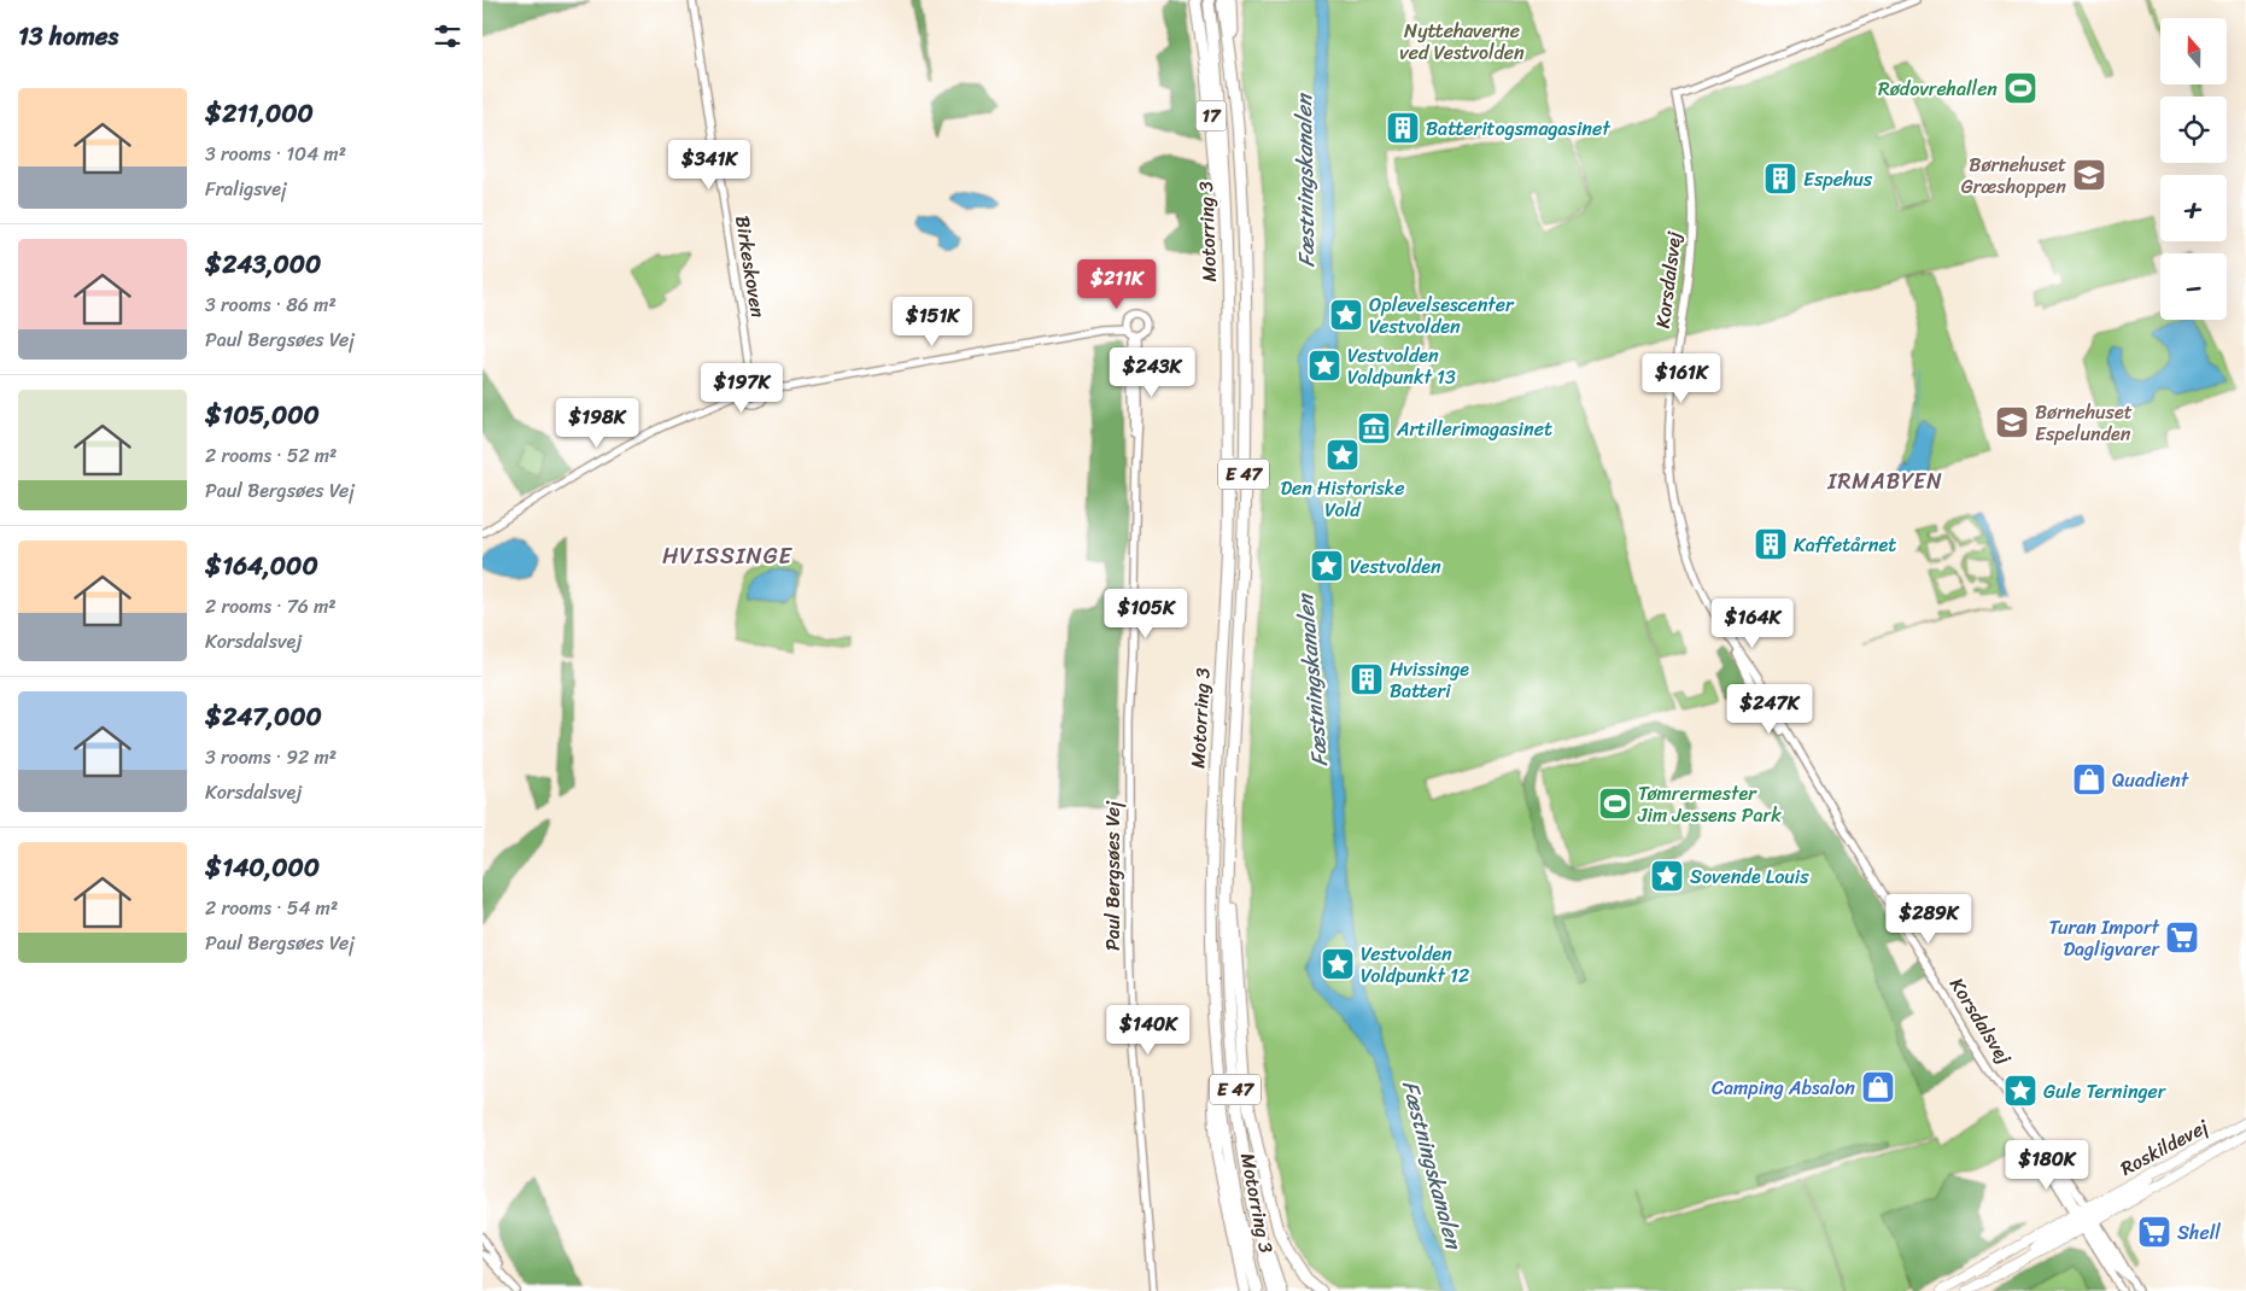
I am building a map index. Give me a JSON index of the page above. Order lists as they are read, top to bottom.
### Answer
{
  "streets": {
    "highway": ["17", "Motorring 3", "E 47"],
    "main road": ["Roskildevej"],
    "street": ["Birkeskoven", "Korsdalsvej", "Paul Bergsøes Vej"]
  },
  "crossings": [
    ["17", "Motorring 3"],
    ["Motorring 3", "E 47"],
    ["Korsdalsvej", "Roskildevej"]
  ],
  "districts": ["IRMABYEN", "HVISSINGE"],
  "water": ["Fæstningskanalen"],
  "parks": ["Nyttehaverne ved Vestvolden"],
  "places": {
    "sports": ["Rødovrehallen", "Tømrermester Jim Jessens Park"],
    "building": [
      "Batteritogsmagasinet",
      "Espehus",
      "Kaffetårnet",
      "Hvissinge Batteri"
    ],
    "school or university": ["Børnehuset Græshoppen", "Børnehuset Espelunden"],
    "place": [
      "Oplevelsescenter Vestvolden",
      "Vestvolden Voldpunkt 13",
      "Den Historiske Vold",
      "Vestvolden",
      "Sovende Louis",
      "Vestvolden Voldpunkt 12",
      "Gule Terninger"
    ],
    "museum": ["Artillerimagasinet"],
    "shop": ["Quadient", "Camping Absalon"],
    "supermarket": ["Turan Import Dagligvarer", "Shell"]
  },
  "north": "top",
  "page": {
    "heading": "13 homes",
    "map_buttons": ["+", "−"],
    "list": [
      {
        "name": "$211,000",
        "note": "3 rooms · 104 m² · Fraligsvej"
      },
      {
        "name": "$243,000",
        "note": "3 rooms · 86 m² · Paul Bergsøes Vej"
      },
      {
        "name": "$105,000",
        "note": "2 rooms · 52 m² · Paul Bergsøes Vej"
      },
      {
        "name": "$164,000",
        "note": "2 rooms · 76 m² · Korsdalsvej"
      },
      {
        "name": "$247,000",
        "note": "3 rooms · 92 m² · Korsdalsvej"
      },
      {
        "name": "$140,000",
        "note": "2 rooms · 54 m² · Paul Bergsøes Vej"
      }
    ],
    "price": [
      "$341K",
      "$211K",
      "$151K",
      "$243K",
      "$161K",
      "$197K",
      "$198K",
      "$105K",
      "$164K",
      "$247K",
      "$289K",
      "$140K",
      "$180K"
    ]
  }
}
